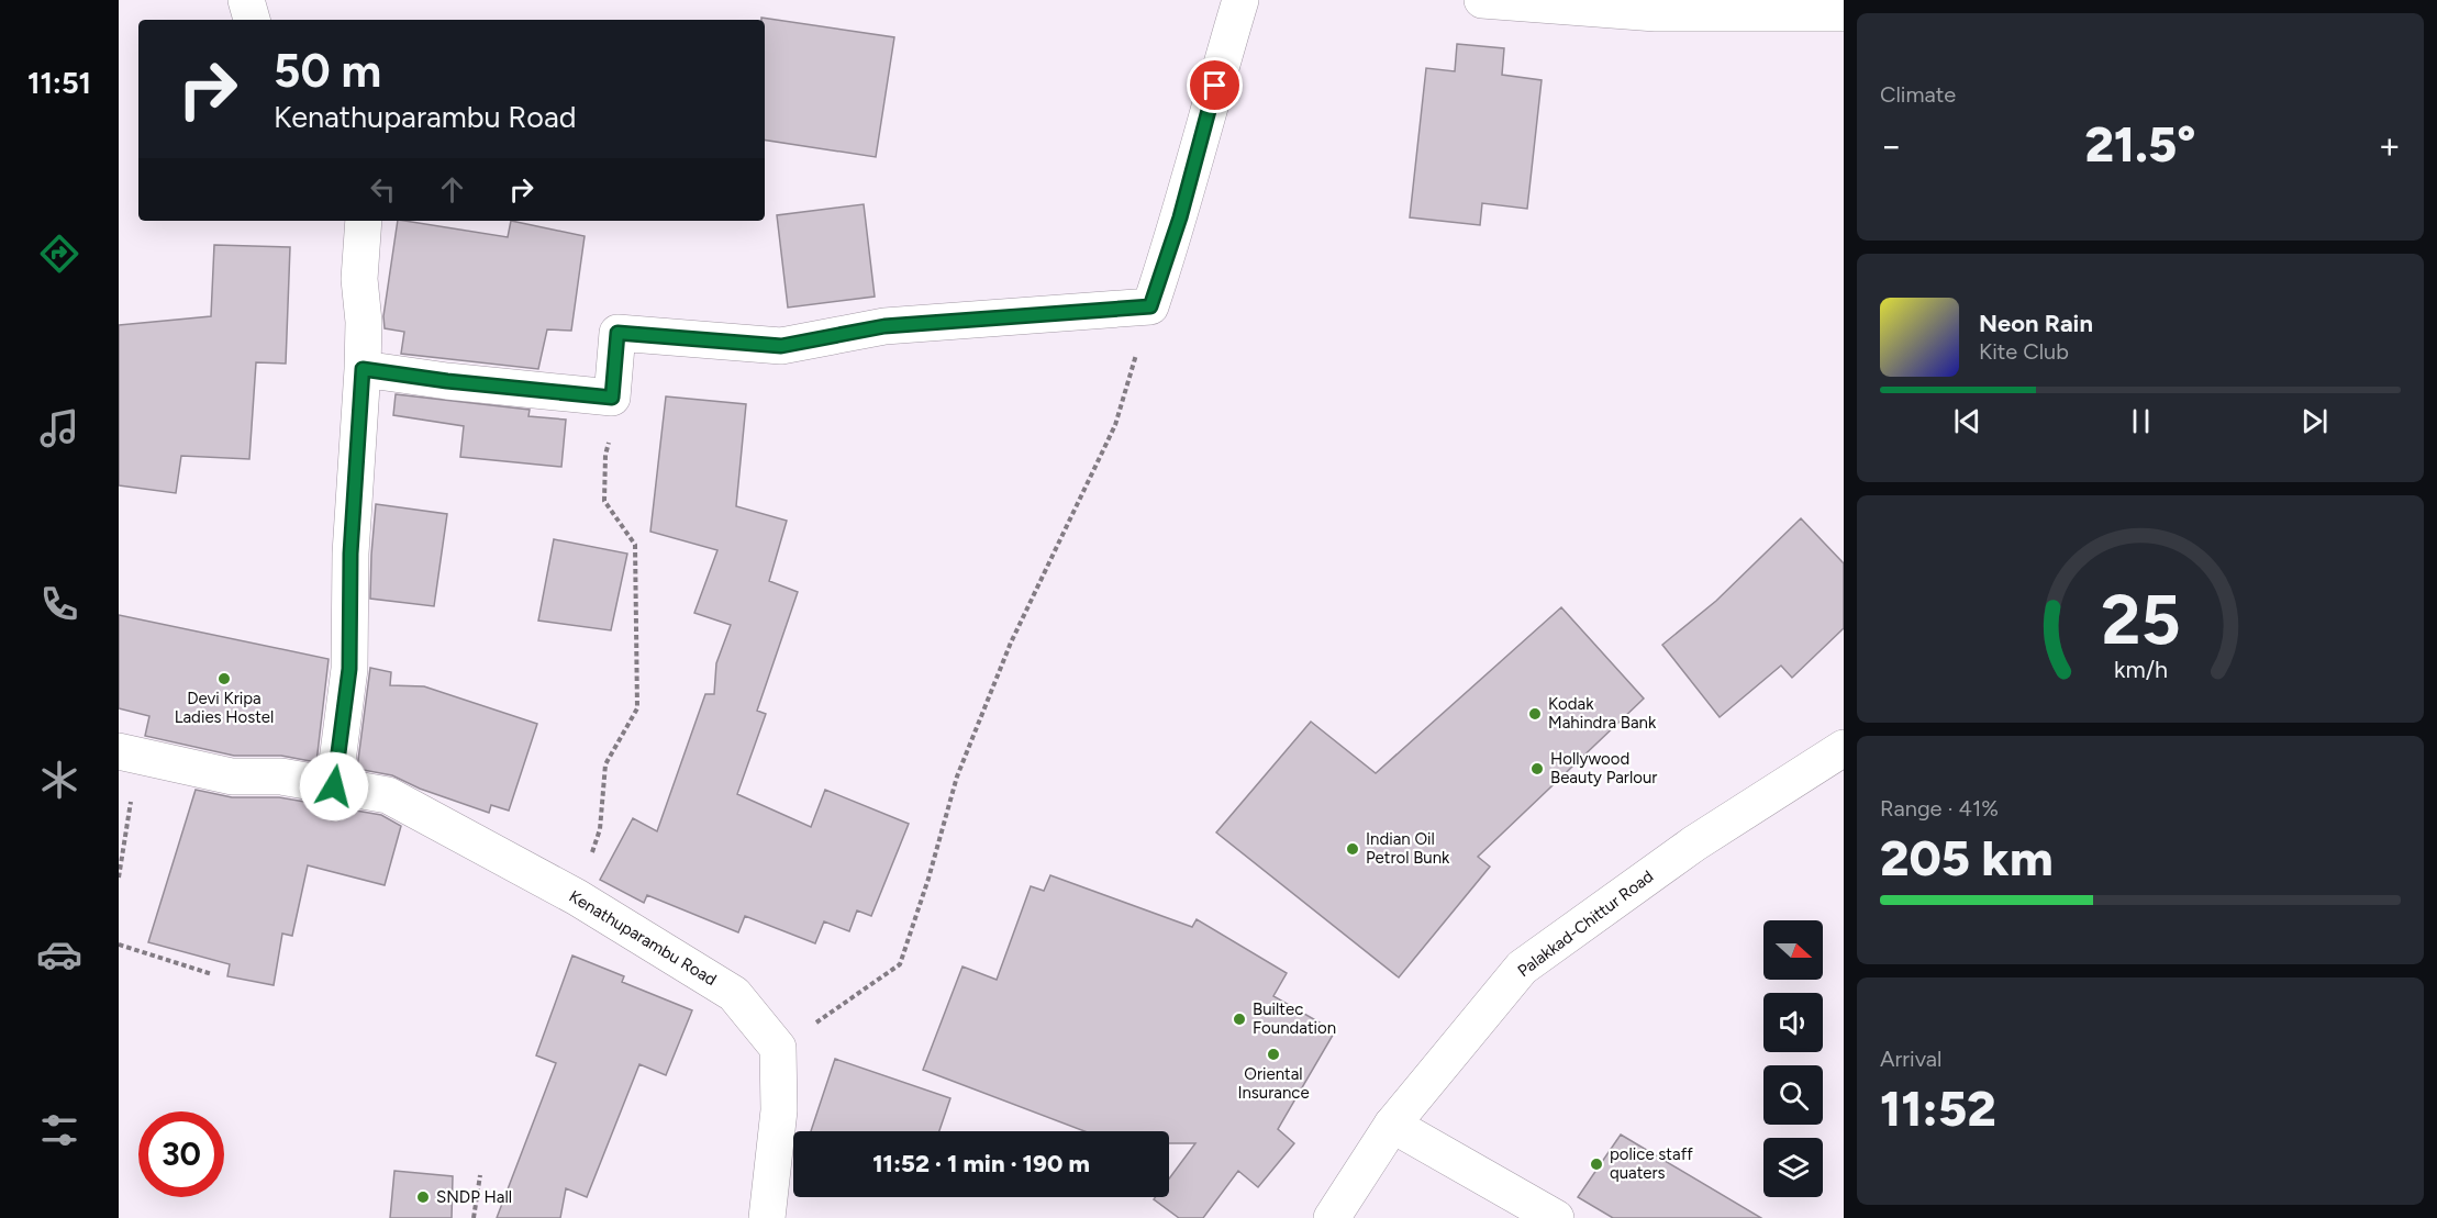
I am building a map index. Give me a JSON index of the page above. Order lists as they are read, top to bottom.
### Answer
{
  "streets": {
    "street": ["Palakkad-Chittur Road", "Kenathuparambu Road"]
  },
  "places": [
    "Devi Kripa Ladies Hostel",
    "Kodak Mahindra Bank",
    "Hollywood Beauty Parlour",
    "Indian Oil Petrol Bunk",
    "Builtec Foundation",
    "Oriental Insurance",
    "police staff quaters",
    "SNDP Hall"
  ],
  "north": "right",
  "page": {
    "tabs": "11:51",
    "tile": [
      "Climate",
      ["Range · 41%", "205 km"],
      ["Arrival", "11:52"]
    ],
    "turn": ["50 m", "Kenathuparambu Road"],
    "heat": ["−", "21.5°", "+"],
    "song": ["Neon Rain", "Kite Club"],
    "limit": "30",
    "trip": "11:52 · 1 min · 190 m",
    "gauge": ["25", "km/h"]
  }
}
